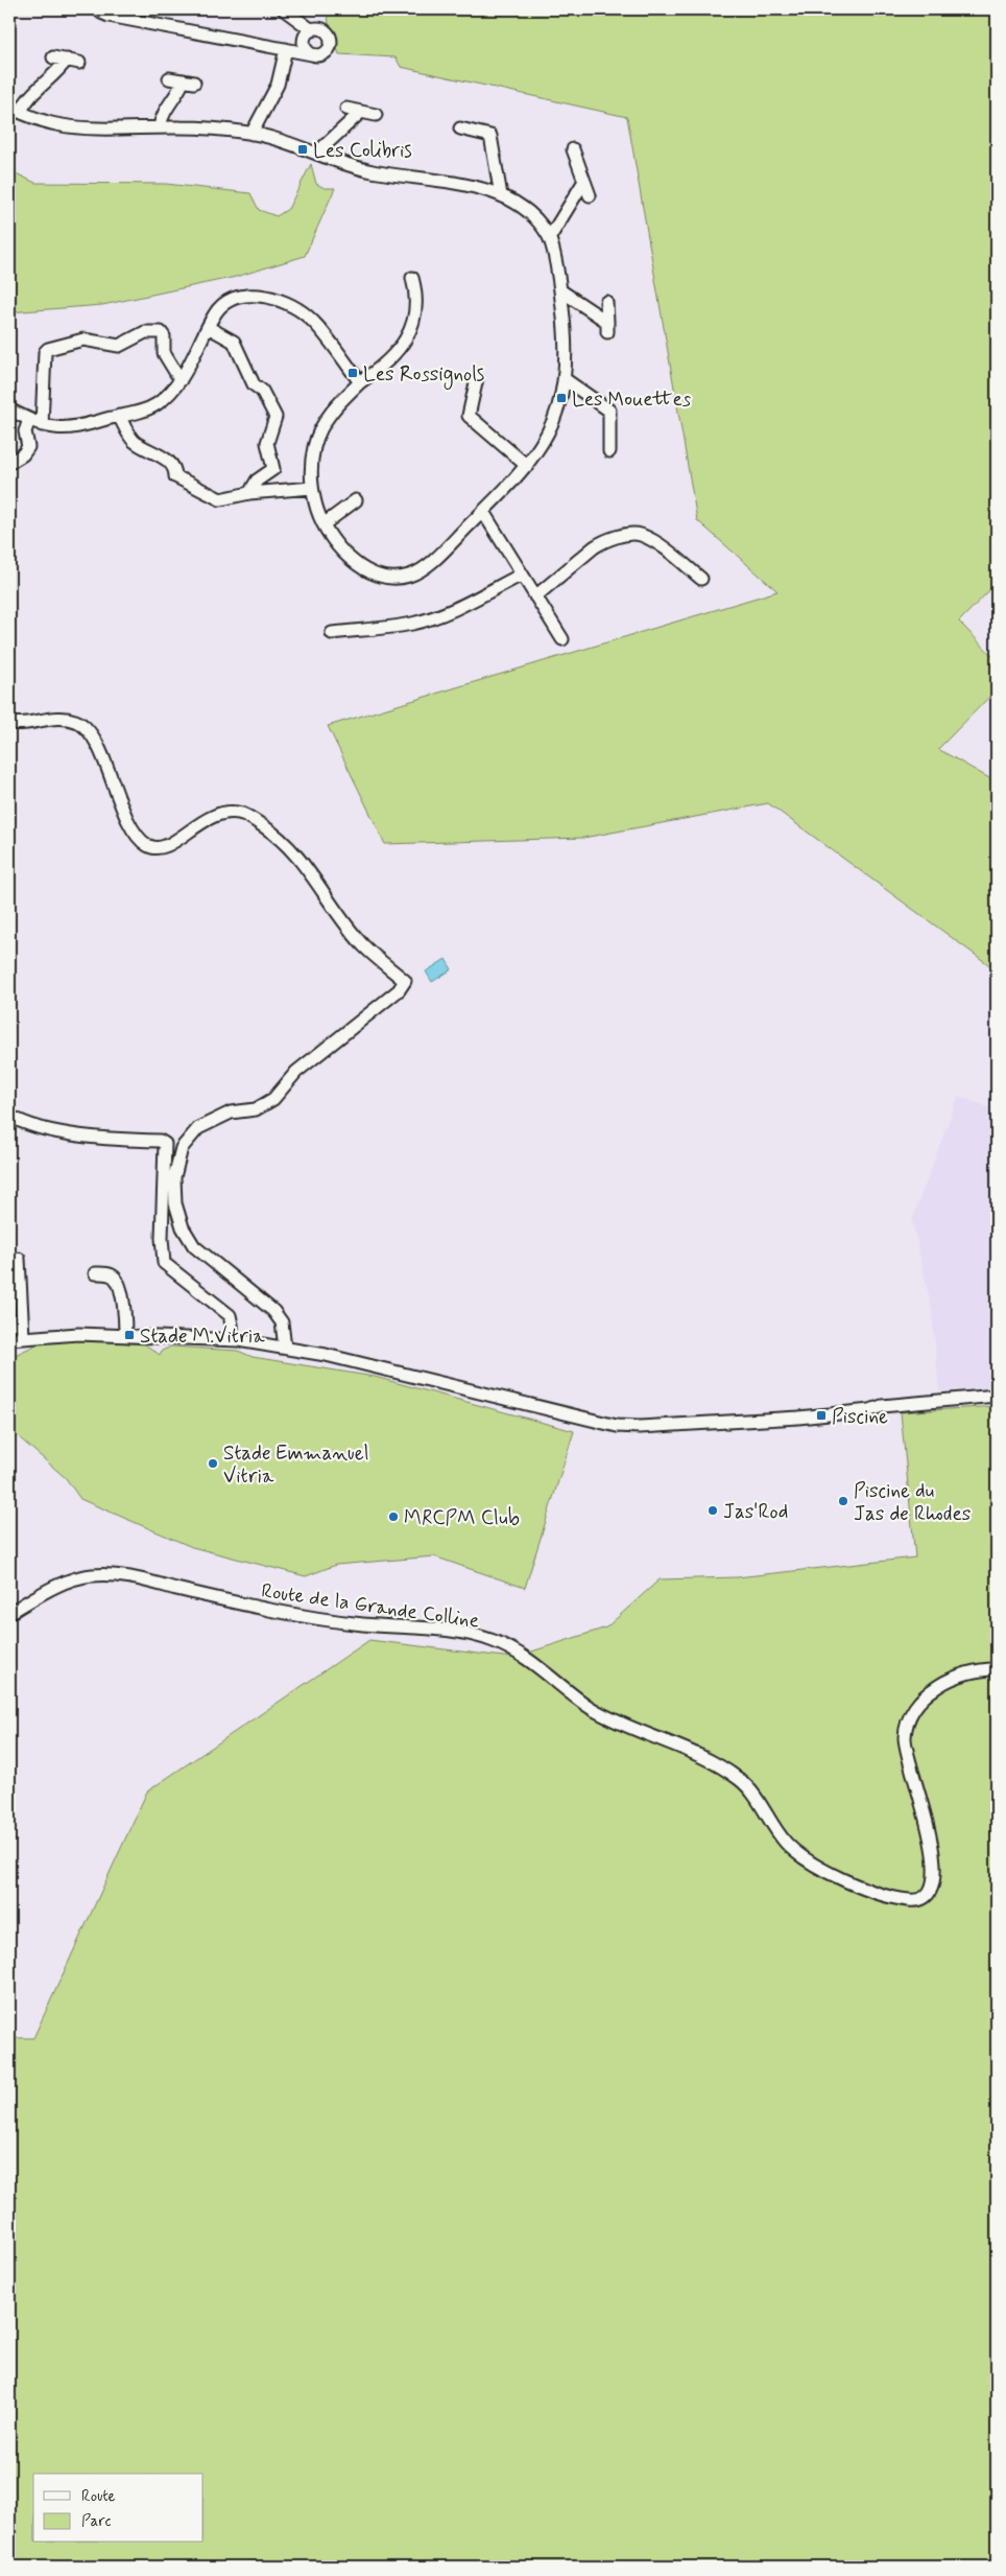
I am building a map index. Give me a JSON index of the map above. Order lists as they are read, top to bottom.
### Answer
{
  "streets": {
    "street": ["Route de la Grande Colline"]
  },
  "places": {
    "transit": [
      "Les Colibris",
      "Les Rossignols",
      "Les Mouettes",
      "Stade M.Vitria",
      "Piscine"
    ],
    "other": [
      "Stade Emmanuel Vitria",
      "Piscine du Jas de Rhodes",
      "Jas'Rod",
      "MRCPM Club"
    ]
  },
  "legend": ["Route", "Parc"]
}
